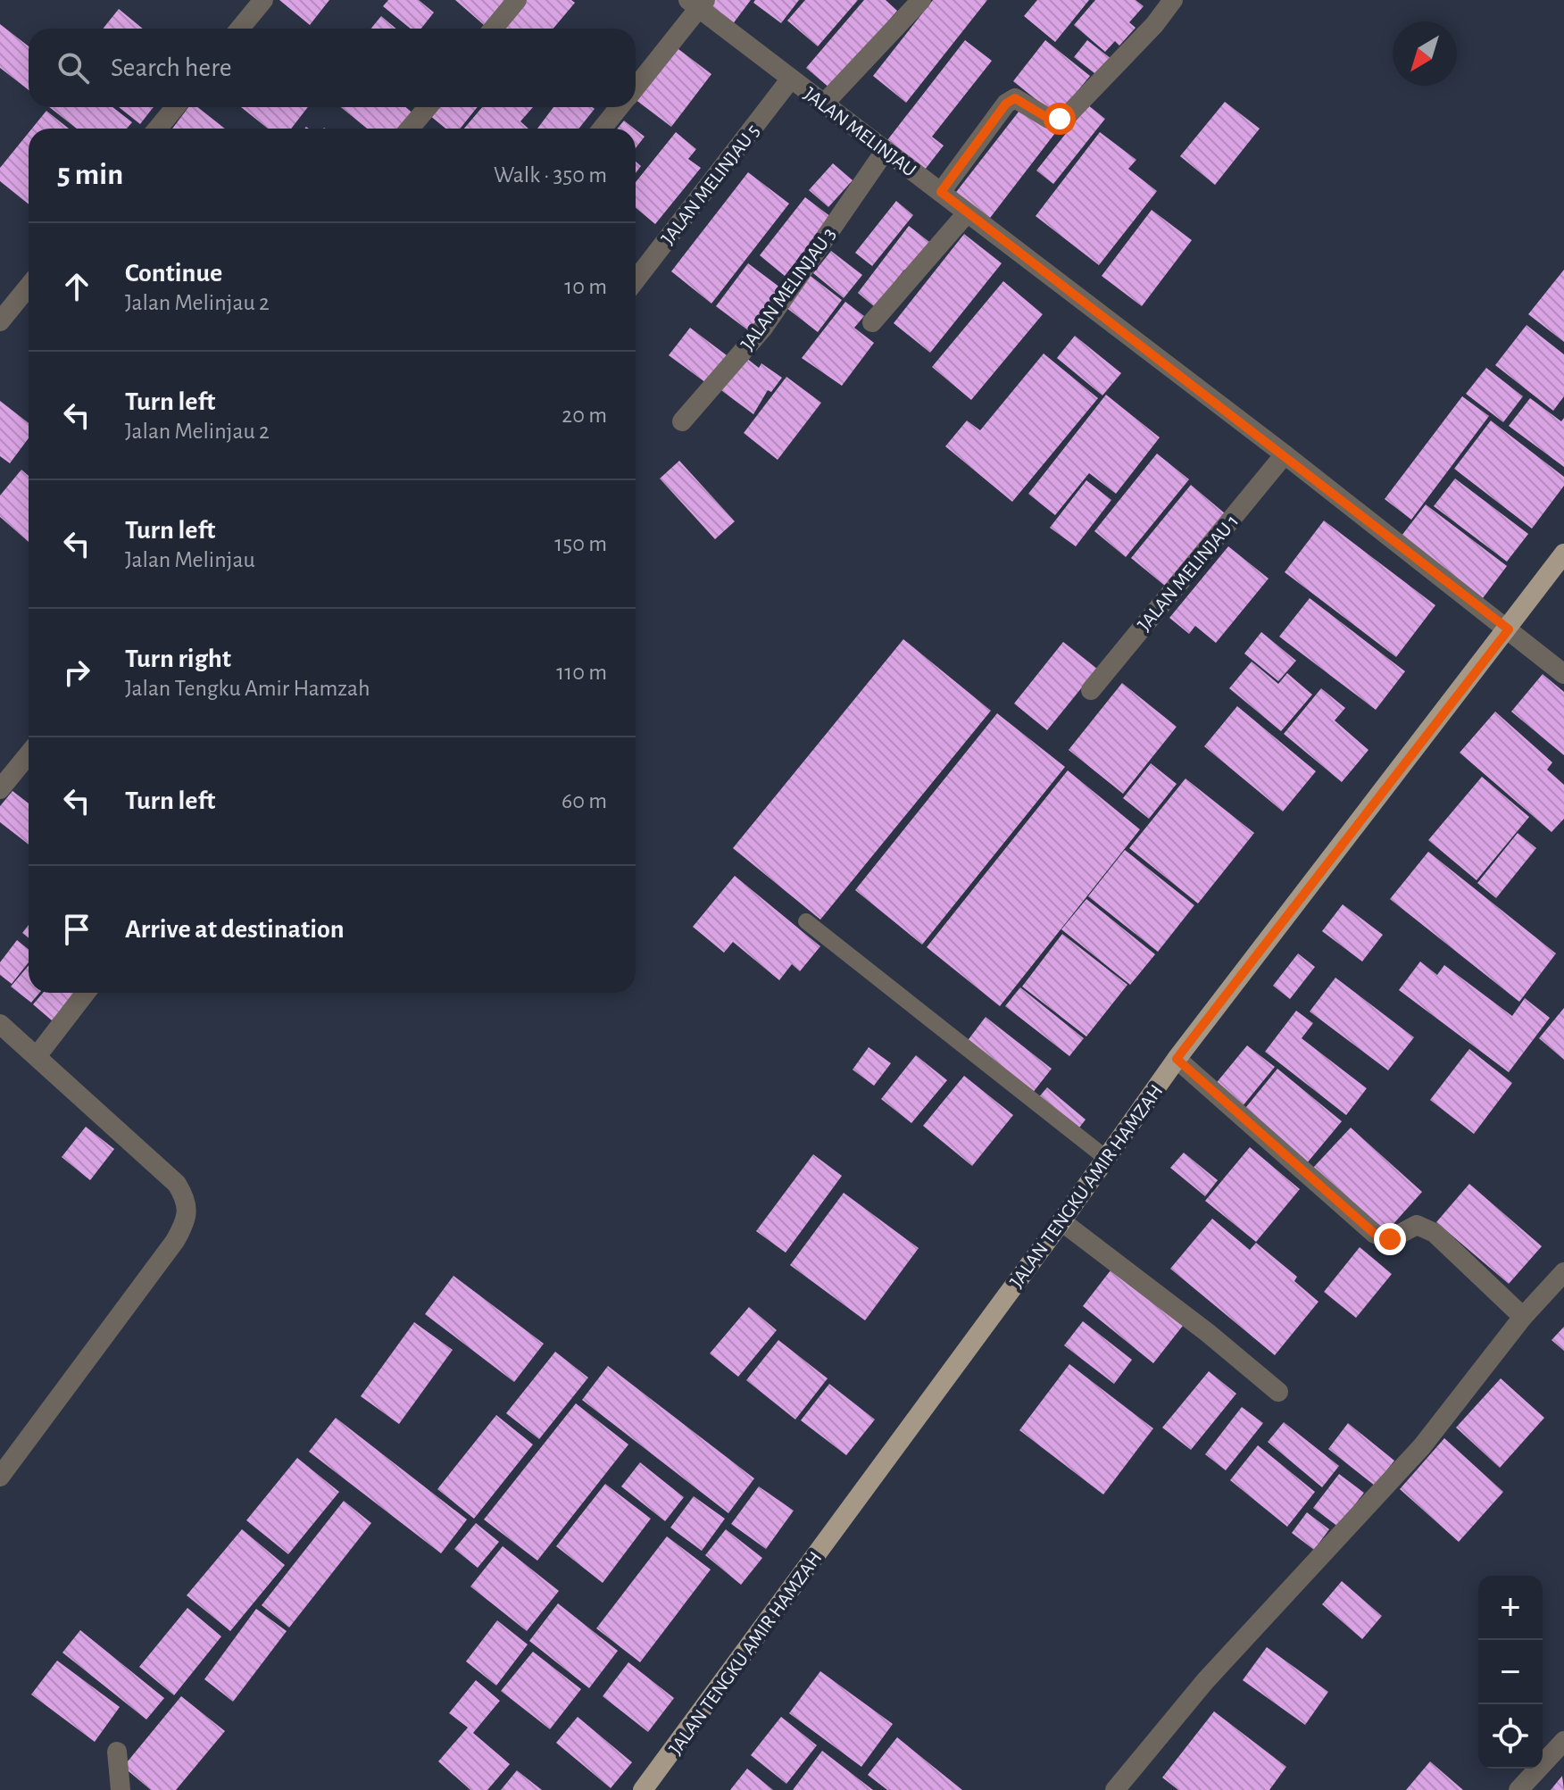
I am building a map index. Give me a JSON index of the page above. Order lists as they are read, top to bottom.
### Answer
{
  "streets": {
    "main road": ["JALAN TENGKU AMIR HAMZAH"],
    "street": [
      "JALAN MELINJAU",
      "JALAN MELINJAU 5",
      "JALAN MELINJAU 3",
      "JALAN MELINJAU 1"
    ]
  },
  "crossings": [
    ["JALAN MELINJAU", "JALAN MELINJAU 5"],
    ["JALAN MELINJAU", "JALAN MELINJAU 3"],
    ["JALAN MELINJAU", "JALAN MELINJAU 1"],
    ["JALAN MELINJAU", "JALAN TENGKU AMIR HAMZAH"]
  ],
  "north": "bottom left",
  "page": {
    "search": "Search here",
    "heading": ["5 min", "Walk · 350 m"],
    "list": [
      ["Continue", "Jalan Melinjau 2", "10 m"],
      ["Turn left", "Jalan Melinjau 2", "20 m"],
      ["Turn left", "Jalan Melinjau", "150 m"],
      ["Turn right", "Jalan Tengku Amir Hamzah", "110 m"],
      ["Turn left", "60 m"],
      "Arrive at destination"
    ],
    "map_buttons": ["+", "−"]
  }
}
